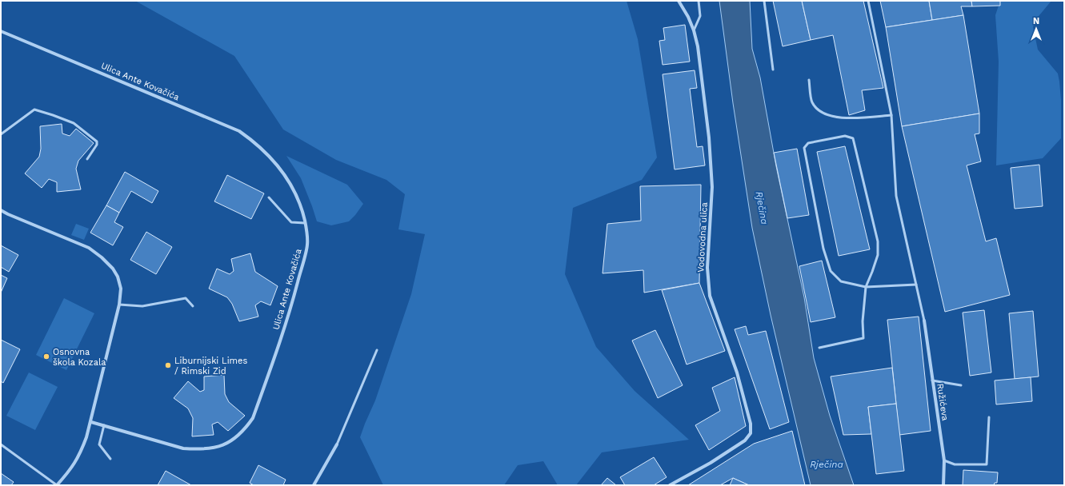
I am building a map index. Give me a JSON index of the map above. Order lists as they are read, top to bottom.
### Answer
{
  "streets": {
    "street": ["Ulica Ante Kovačića", "Vodovodna ulica", "Ružićeva"]
  },
  "water": ["Rječina"],
  "places": ["Osnovna škola Kozala", "Liburnijski Limes / Rimski Zid"],
  "north": "top"
}
